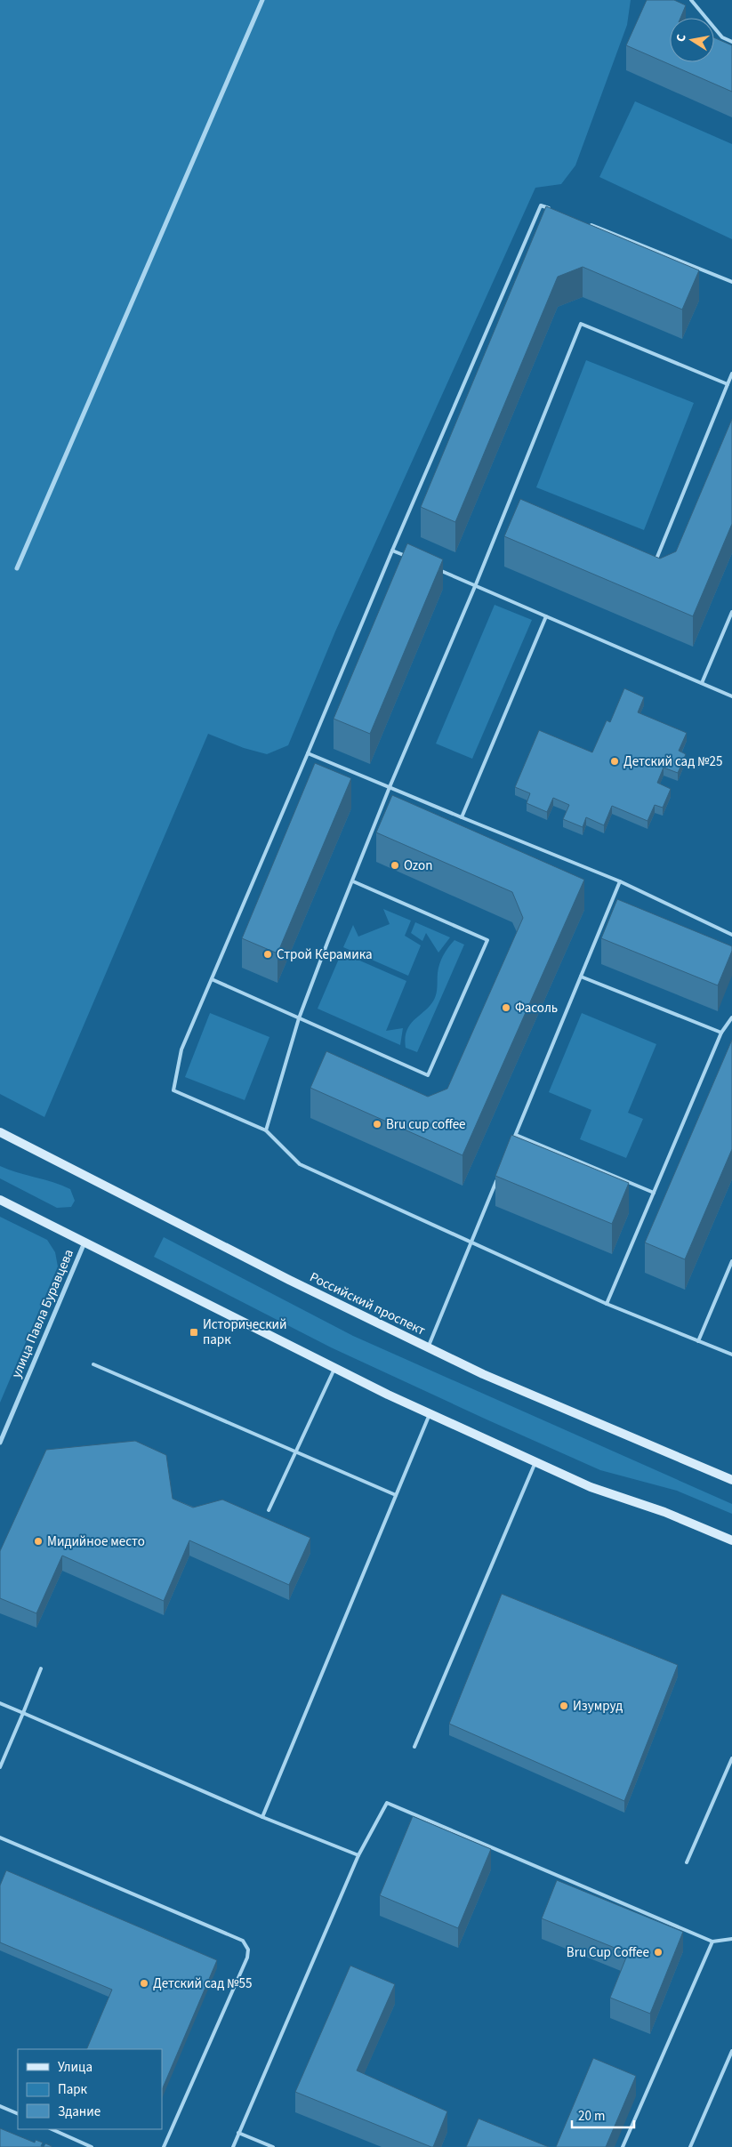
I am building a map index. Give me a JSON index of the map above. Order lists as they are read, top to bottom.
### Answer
{
  "streets": {
    "main road": ["Российский проспект"],
    "street": ["улица Павла Буравцева"]
  },
  "places": {
    "other": [
      "Детский сад №25",
      "Ozon",
      "Строй Керамика",
      "Фасоль",
      "Bru cup coffee",
      "Мидийное место",
      "Изумруд",
      "Bru Cup Coffee",
      "Детский сад №55"
    ],
    "transit": ["Исторический парк"]
  },
  "legend": ["Улица", "Парк", "Здание"],
  "scale_bar": "20 m",
  "north": "left"
}
